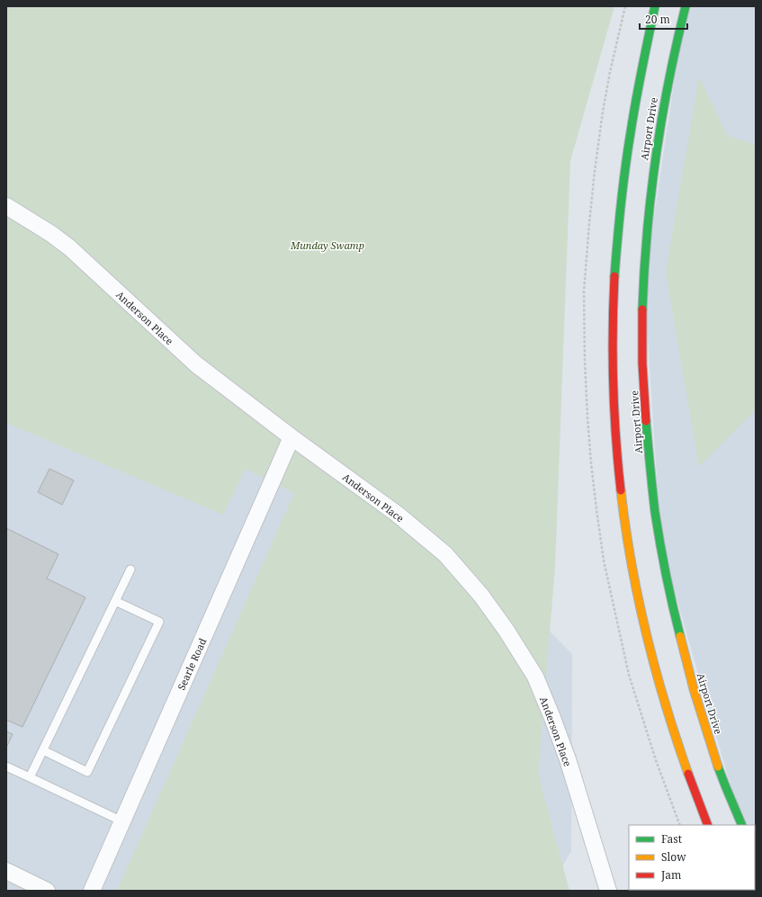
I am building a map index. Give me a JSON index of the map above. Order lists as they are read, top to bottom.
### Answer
{
  "streets": {
    "highway": ["Airport Drive"],
    "street": ["Anderson Place", "Searle Road"]
  },
  "crossings": [
    ["Anderson Place", "Searle Road"]
  ],
  "parks": ["Munday Swamp"],
  "legend": ["Fast", "Slow", "Jam"],
  "scale_bar": "20 m"
}
